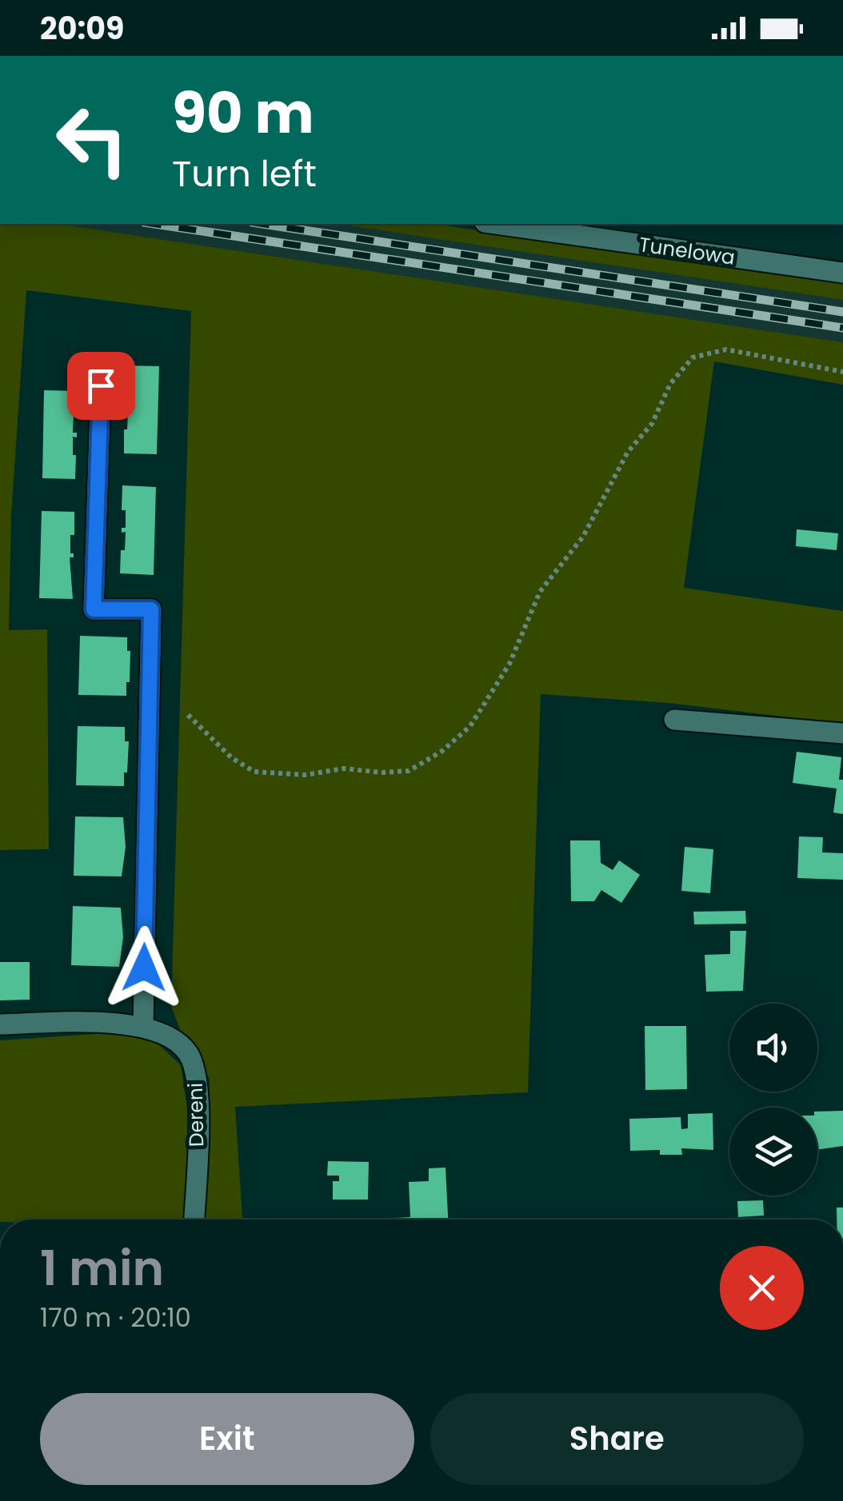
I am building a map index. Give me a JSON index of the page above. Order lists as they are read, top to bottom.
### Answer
{
  "streets": {
    "street": ["Tunelowa", "Dereni"]
  },
  "page": {
    "status": "20:09",
    "turn": ["90 m", "Turn left"],
    "heading": ["1 min", "170 m · 20:10"],
    "buttons": ["Exit", "Share"]
  }
}
